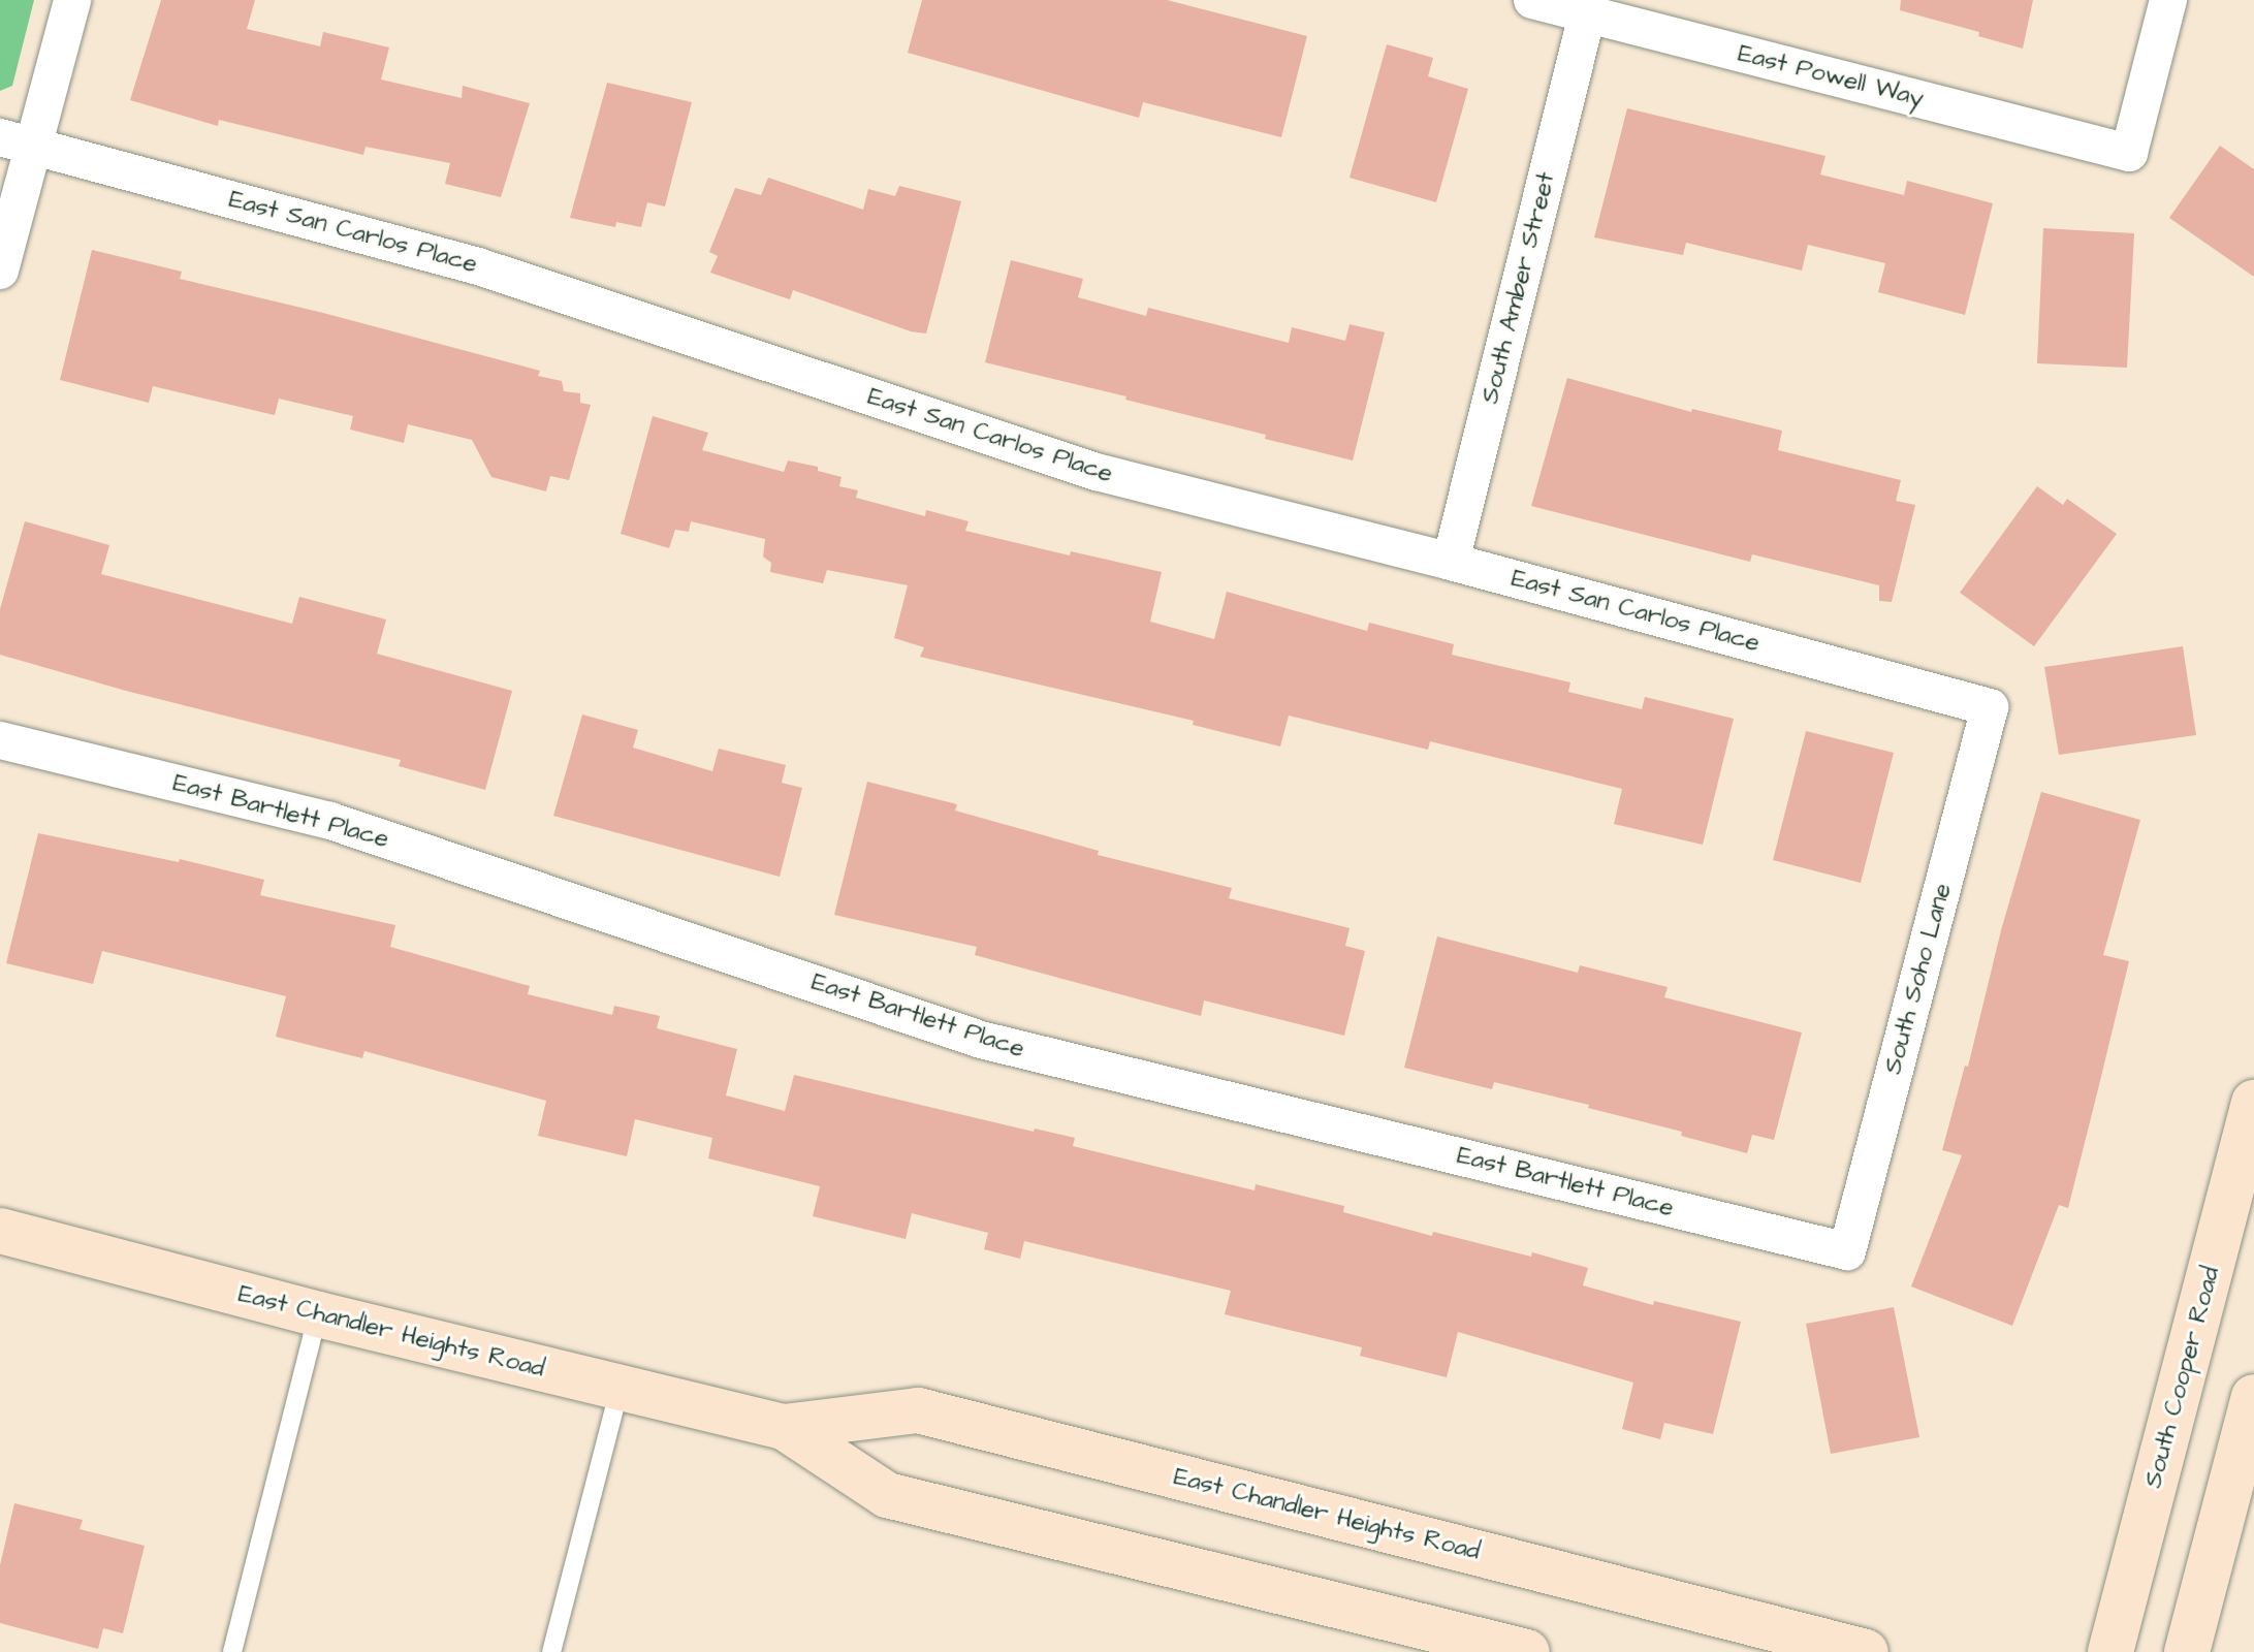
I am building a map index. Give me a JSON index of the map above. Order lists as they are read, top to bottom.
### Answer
{
  "streets": {
    "main road": ["East Chandler Heights Road", "South Cooper Road"],
    "street": [
      "East Powell Way",
      "East San Carlos Place",
      "South Amber Street",
      "East Bartlett Place",
      "South Soho Lane"
    ]
  },
  "crossings": [
    ["East Powell Way", "South Amber Street"],
    ["East San Carlos Place", "South Amber Street"],
    ["East San Carlos Place", "South Soho Lane"],
    ["East Bartlett Place", "South Soho Lane"]
  ]
}
